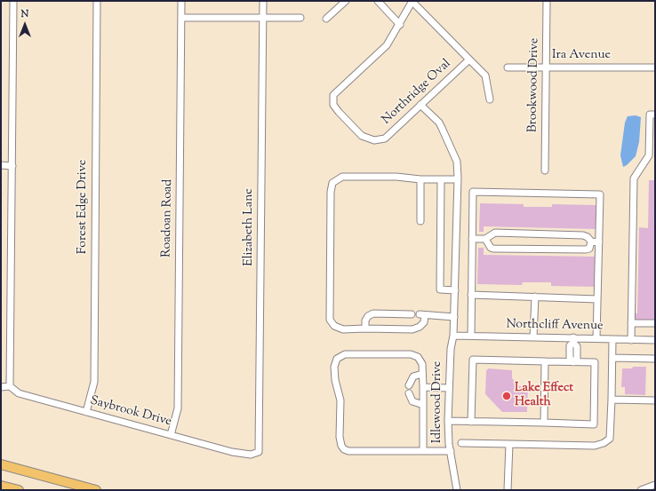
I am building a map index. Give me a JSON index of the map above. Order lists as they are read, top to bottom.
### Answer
{
  "streets": {
    "street": [
      "Ira Avenue",
      "Brookwood Drive",
      "Northridge Oval",
      "Forest Edge Drive",
      "Roadoan Road",
      "Elizabeth Lane",
      "Northcliff Avenue",
      "Idlewood Drive",
      "Saybrook Drive"
    ]
  },
  "crossings": [
    ["Ira Avenue", "Brookwood Drive"],
    ["Northridge Oval", "Idlewood Drive"],
    ["Forest Edge Drive", "Saybrook Drive"],
    ["Roadoan Road", "Saybrook Drive"],
    ["Elizabeth Lane", "Saybrook Drive"],
    ["Northcliff Avenue", "Idlewood Drive"]
  ],
  "places": ["Lake Effect Health"],
  "north": "top"
}
